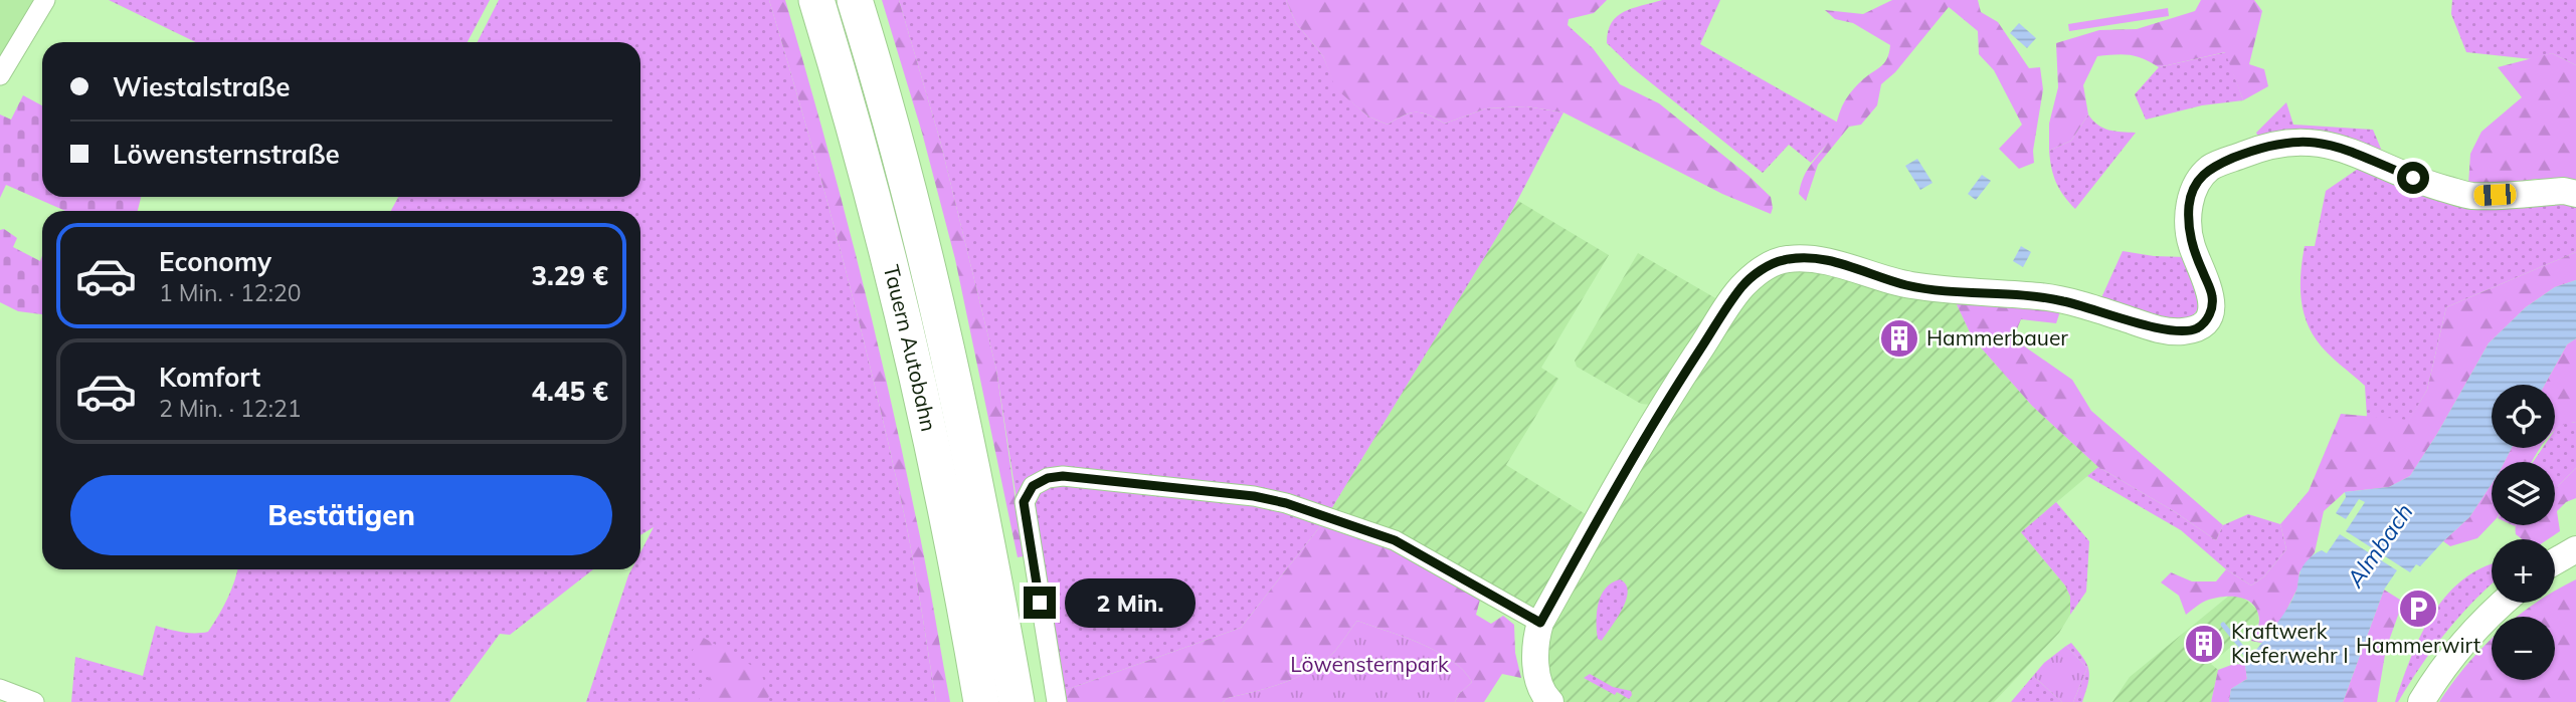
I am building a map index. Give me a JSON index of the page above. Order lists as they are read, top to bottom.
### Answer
{
  "streets": {
    "highway": ["Tauern Autobahn"]
  },
  "water": ["Almbach"],
  "parks": ["Löwensternpark"],
  "places": {
    "building": ["Hammerbauer", "Kraftwerk Kieferwehr I"],
    "parking": ["Hammerwirt"]
  },
  "page": {
    "banner": ["Wiestalstraße", "Löwensternstraße"],
    "list": [
      {
        "name": "Economy",
        "note": "1 Min. · 12:20",
        "value": "3.29 €"
      },
      {
        "name": "Komfort",
        "note": "2 Min. · 12:21",
        "value": "4.45 €"
      }
    ],
    "map_buttons": ["+", "−"],
    "buttons": "Bestätigen",
    "bubble": "2 Min."
  }
}
